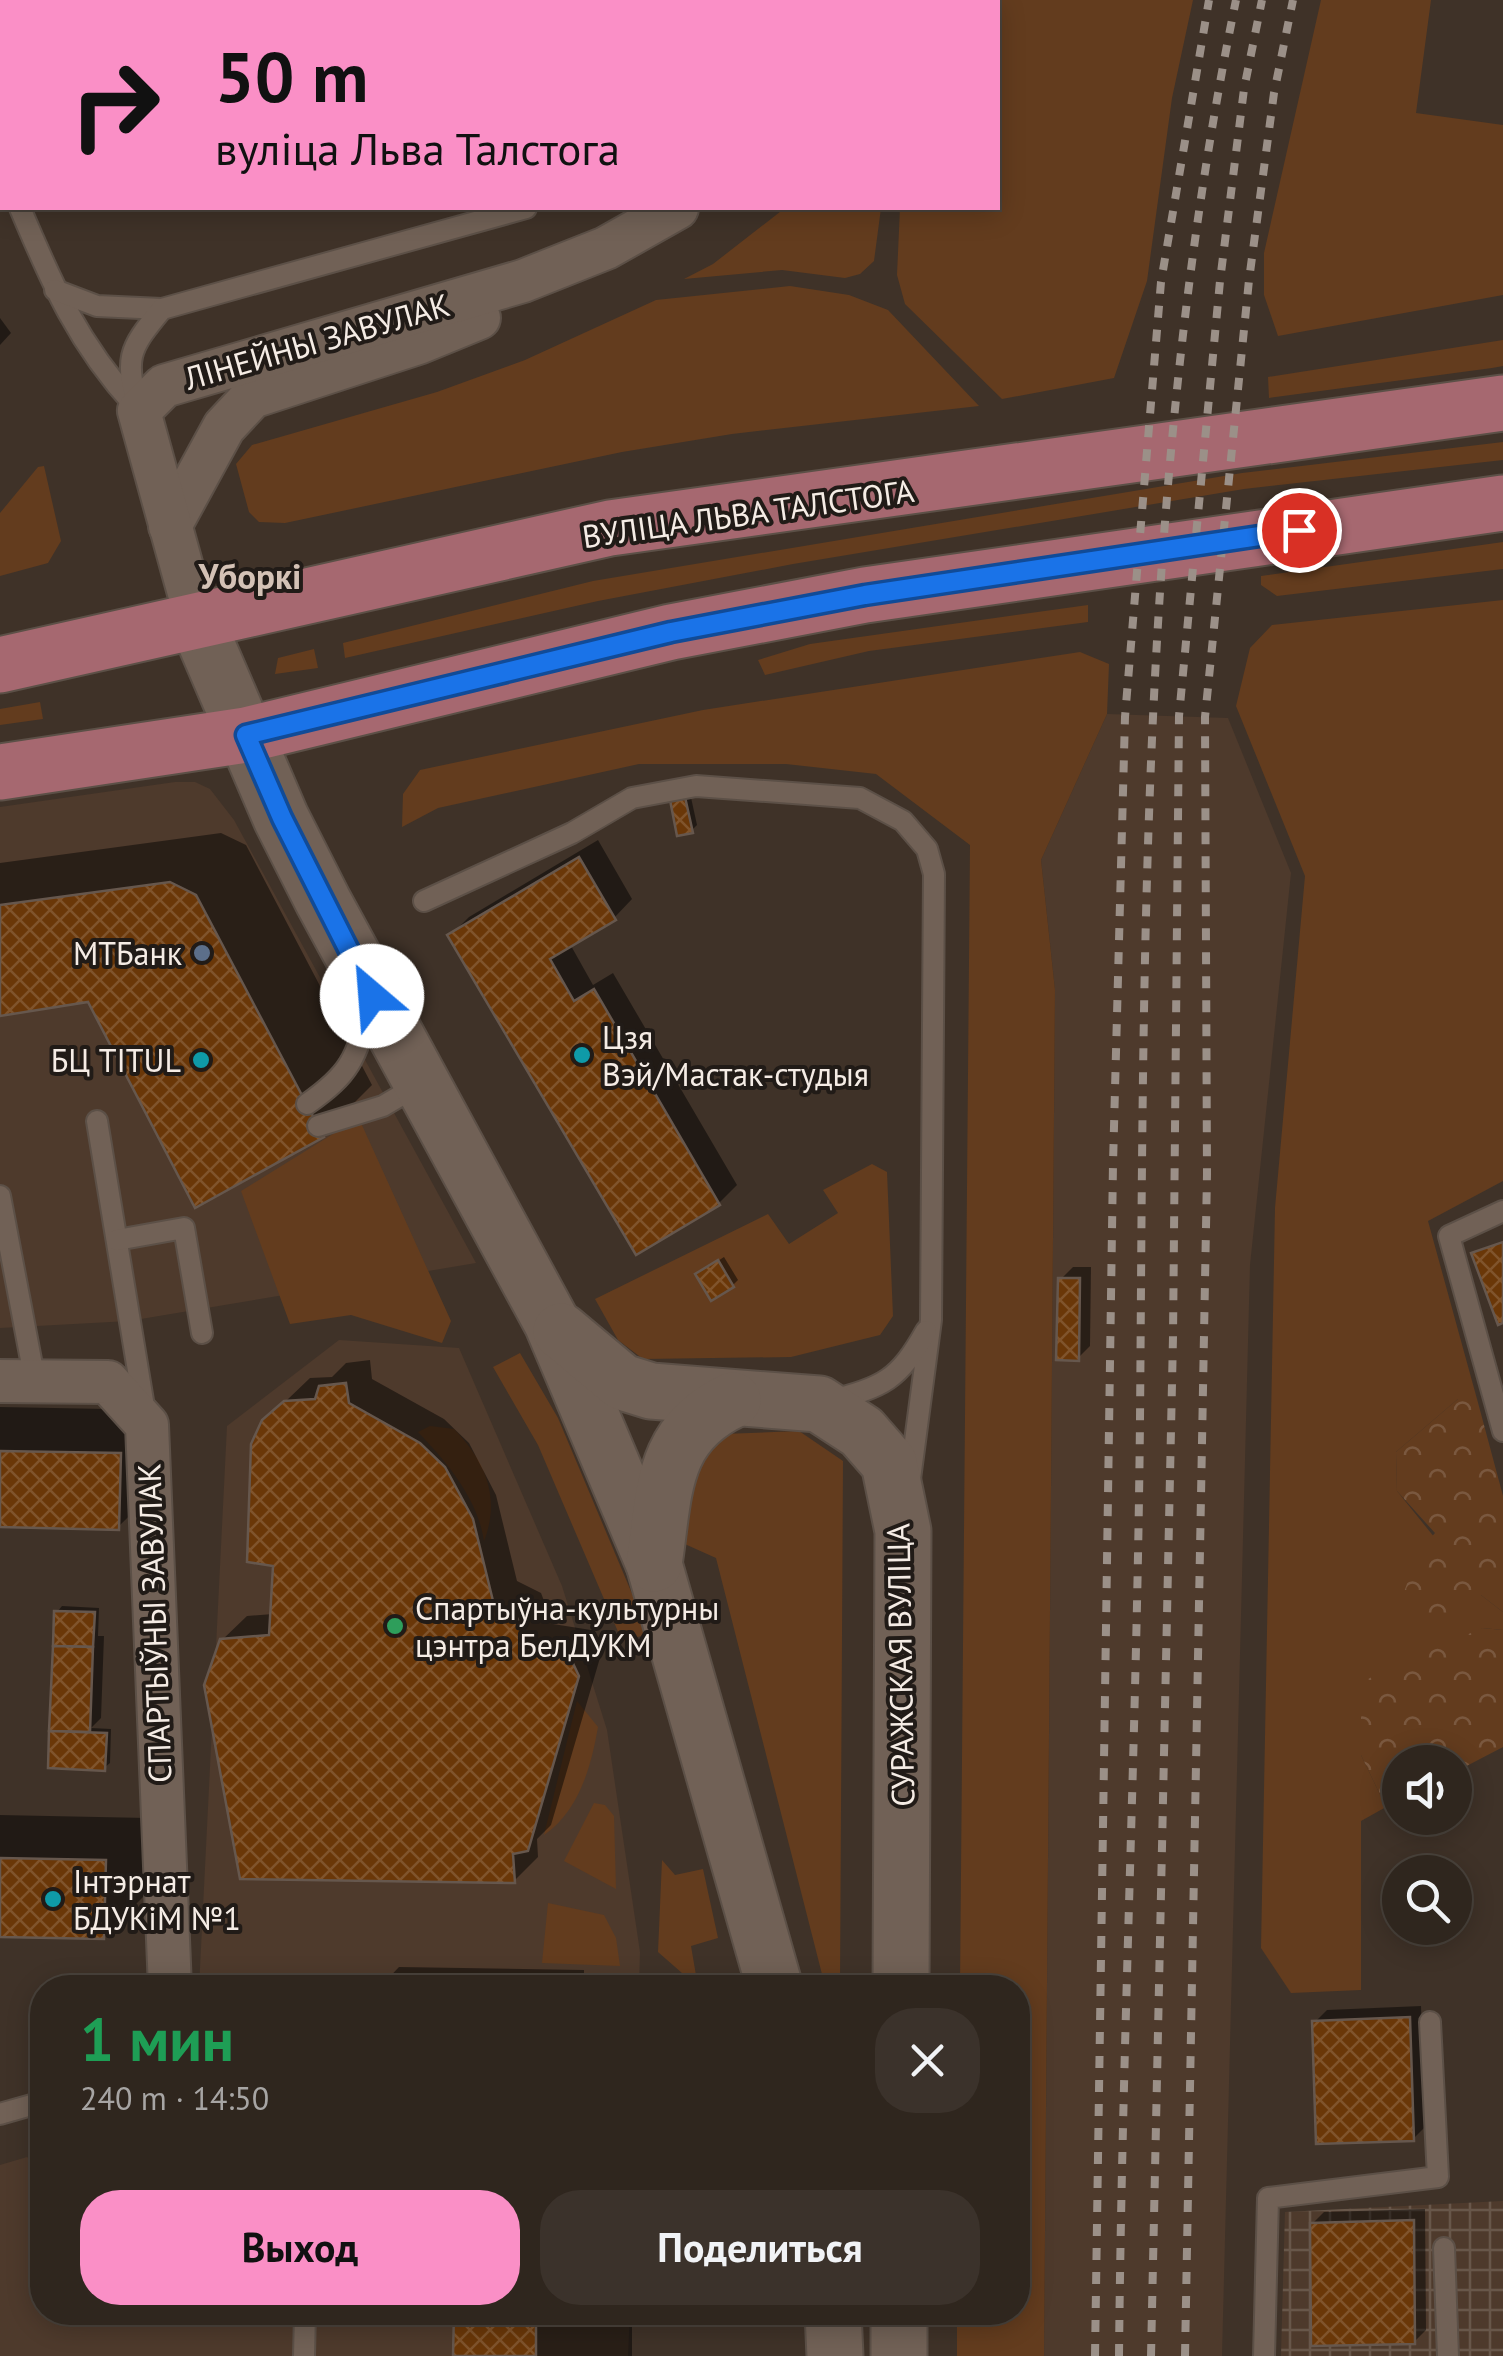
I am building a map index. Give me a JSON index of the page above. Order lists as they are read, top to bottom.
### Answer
{
  "streets": {
    "main road": ["ВУЛІЦА ЛЬВА ТАЛСТОГА", "СУРАЖСКАЯ ВУЛІЦА"],
    "street": ["ЛІНЕЙНЫ ЗАВУЛАК", "СПАРТЫЎНЫ ЗАВУЛАК"]
  },
  "districts": ["Уборкі"],
  "places": [
    "МТБанк",
    "Цзя Вэй/Мастак-студыя",
    "БЦ TITUL",
    "Спартыўна-культурны цэнтра БелДУКМ",
    "Інтэрнат БДУКіМ №1"
  ],
  "page": {
    "turn": ["50 m", "вуліца Льва Талстога"],
    "heading": ["1 мин", "240 m · 14:50"],
    "buttons": ["Выход", "Поделиться"]
  }
}
